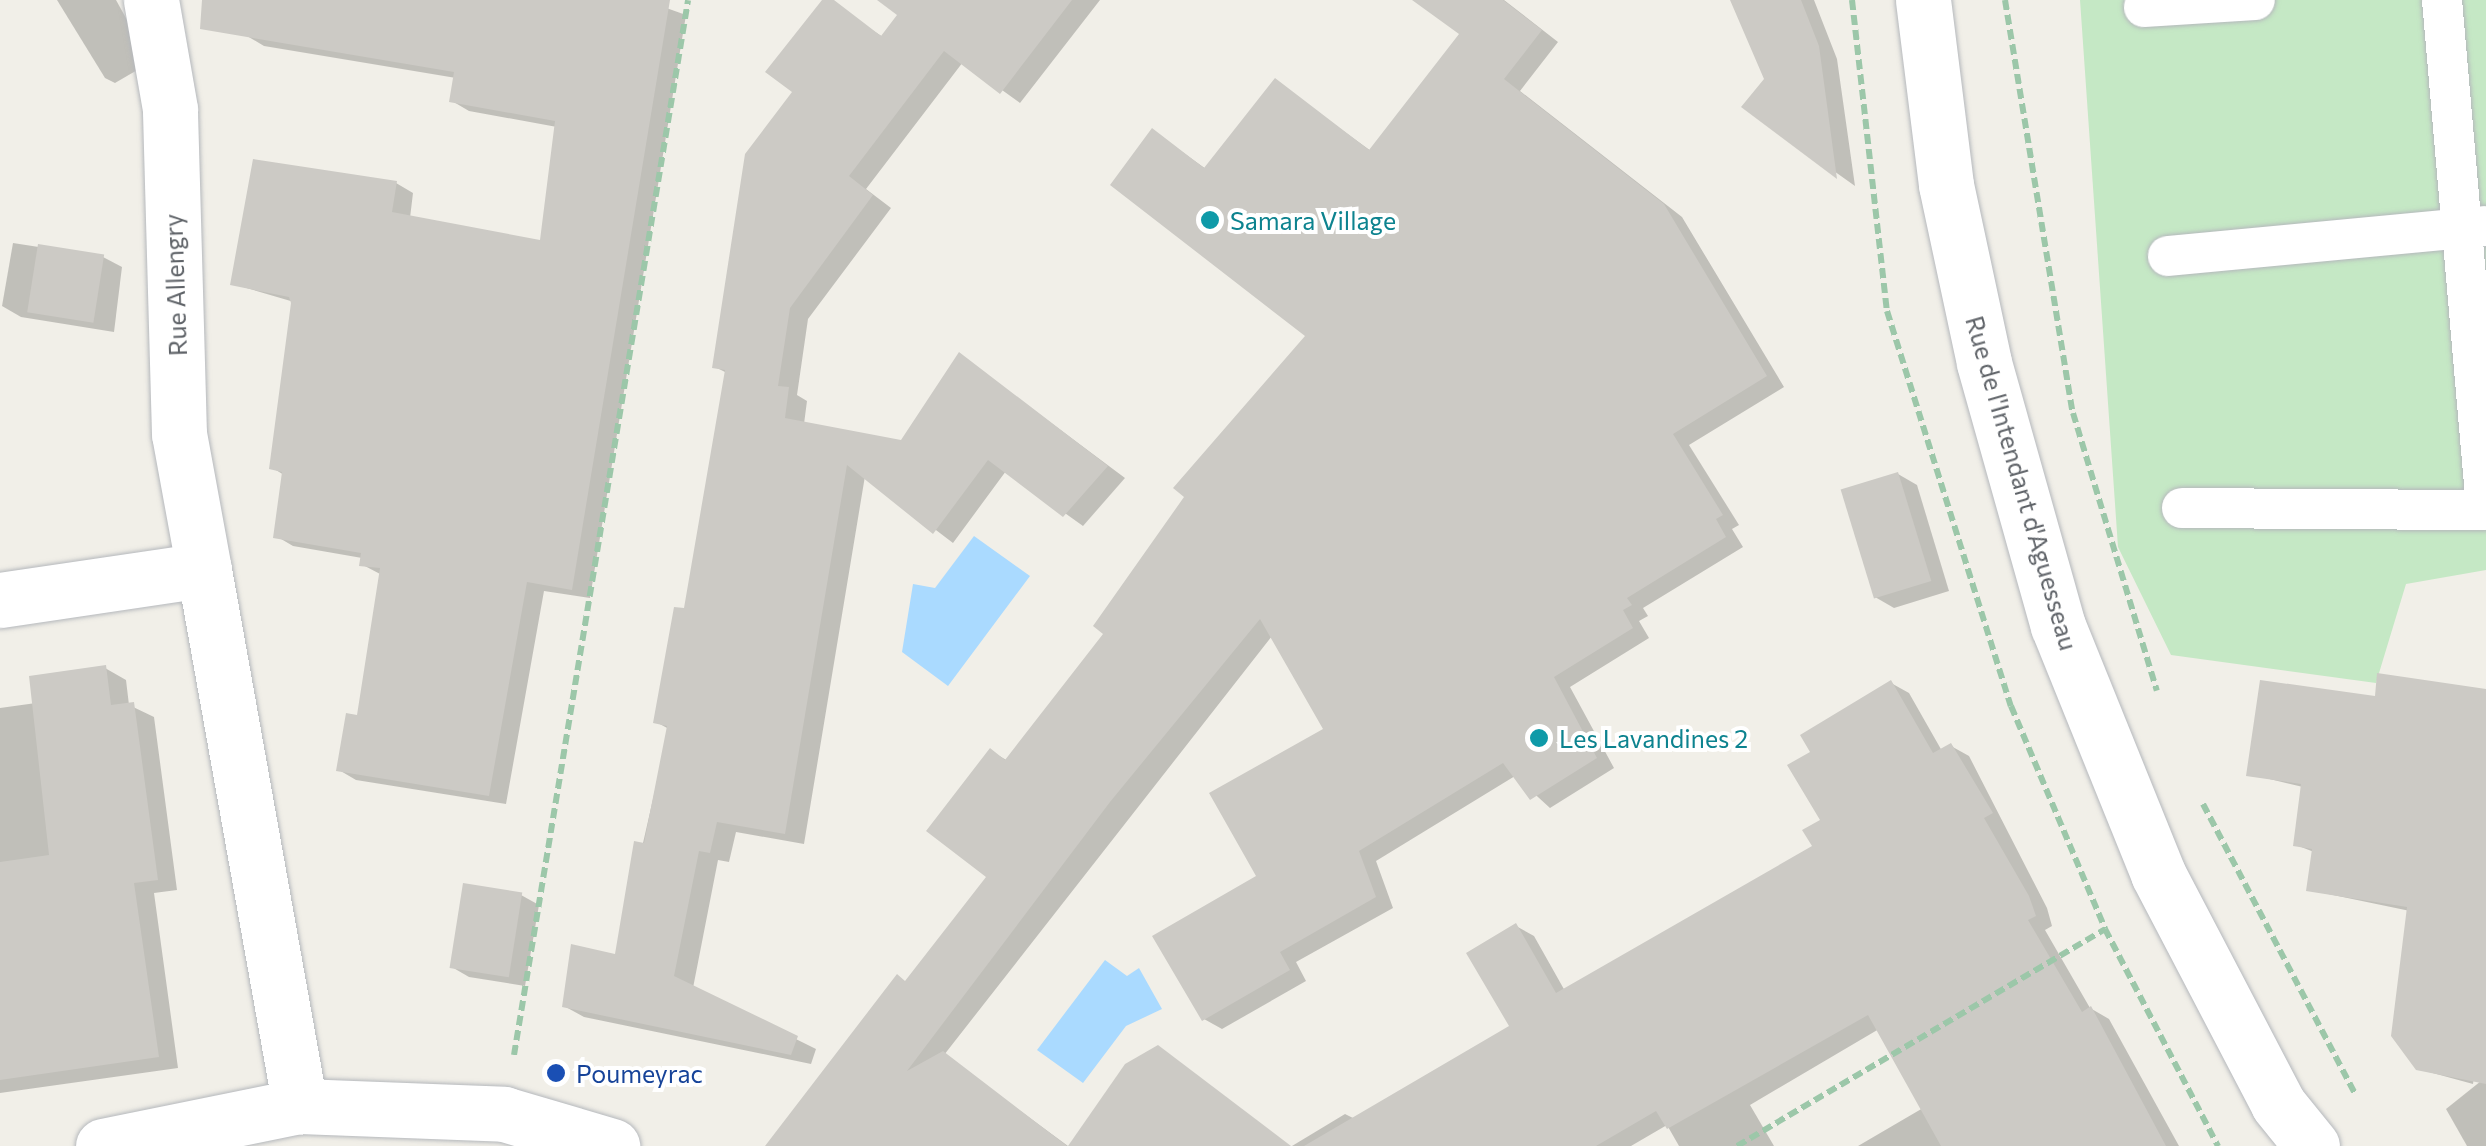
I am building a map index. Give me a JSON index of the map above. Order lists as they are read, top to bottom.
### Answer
{
  "streets": {
    "street": ["Rue Allengry", "Rue de l'Intendant d'Aguesseau"]
  },
  "places": ["Samara Village", "Les Lavandines 2", "Poumeyrac"]
}
